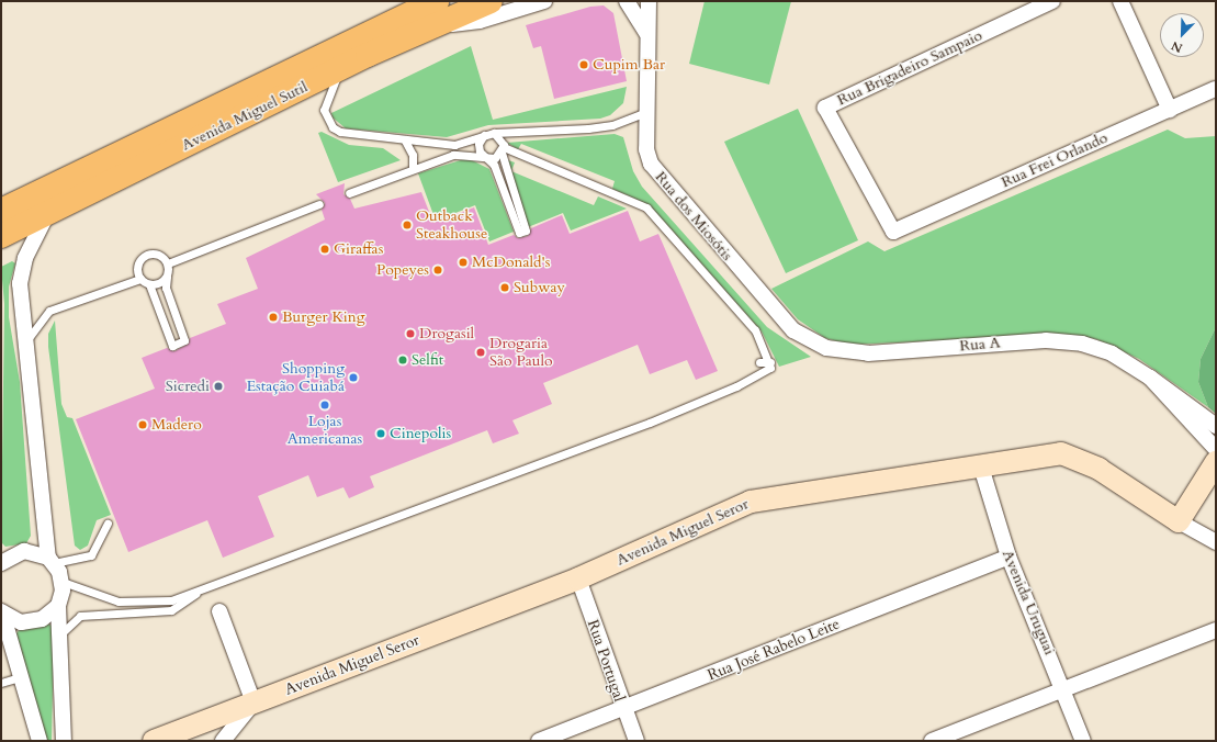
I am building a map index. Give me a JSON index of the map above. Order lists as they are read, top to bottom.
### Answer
{
  "streets": {
    "highway": ["Avenida Miguel Sutil"],
    "street": [
      "Rua Brigadeiro Sampaio",
      "Rua Frei Orlando",
      "Rua dos Miosótis",
      "Rua A",
      "Avenida Miguel Seror",
      "Avenida Uruguai",
      "Rua José Rabelo Leite",
      "Rua Portugal"
    ]
  },
  "crossings": [
    ["Rua Brigadeiro Sampaio", "Rua Frei Orlando"],
    ["Rua dos Miosótis", "Rua A"],
    ["Avenida Miguel Seror", "Avenida Uruguai"],
    ["Avenida Miguel Seror", "Rua Portugal"],
    ["Avenida Uruguai", "Rua José Rabelo Leite"],
    ["Rua José Rabelo Leite", "Rua Portugal"]
  ],
  "places": [
    "Cupim Bar",
    "Outback Steakhouse",
    "Giraffas",
    "McDonald's",
    "Popeyes",
    "Subway",
    "Burger King",
    "Drogasil",
    "Drogaria São Paulo",
    "Selfit",
    "Shopping Estação Cuiabá",
    "Sicredi",
    "Lojas Americanas",
    "Madero",
    "Cinepolis"
  ],
  "north": "bottom left"
}
